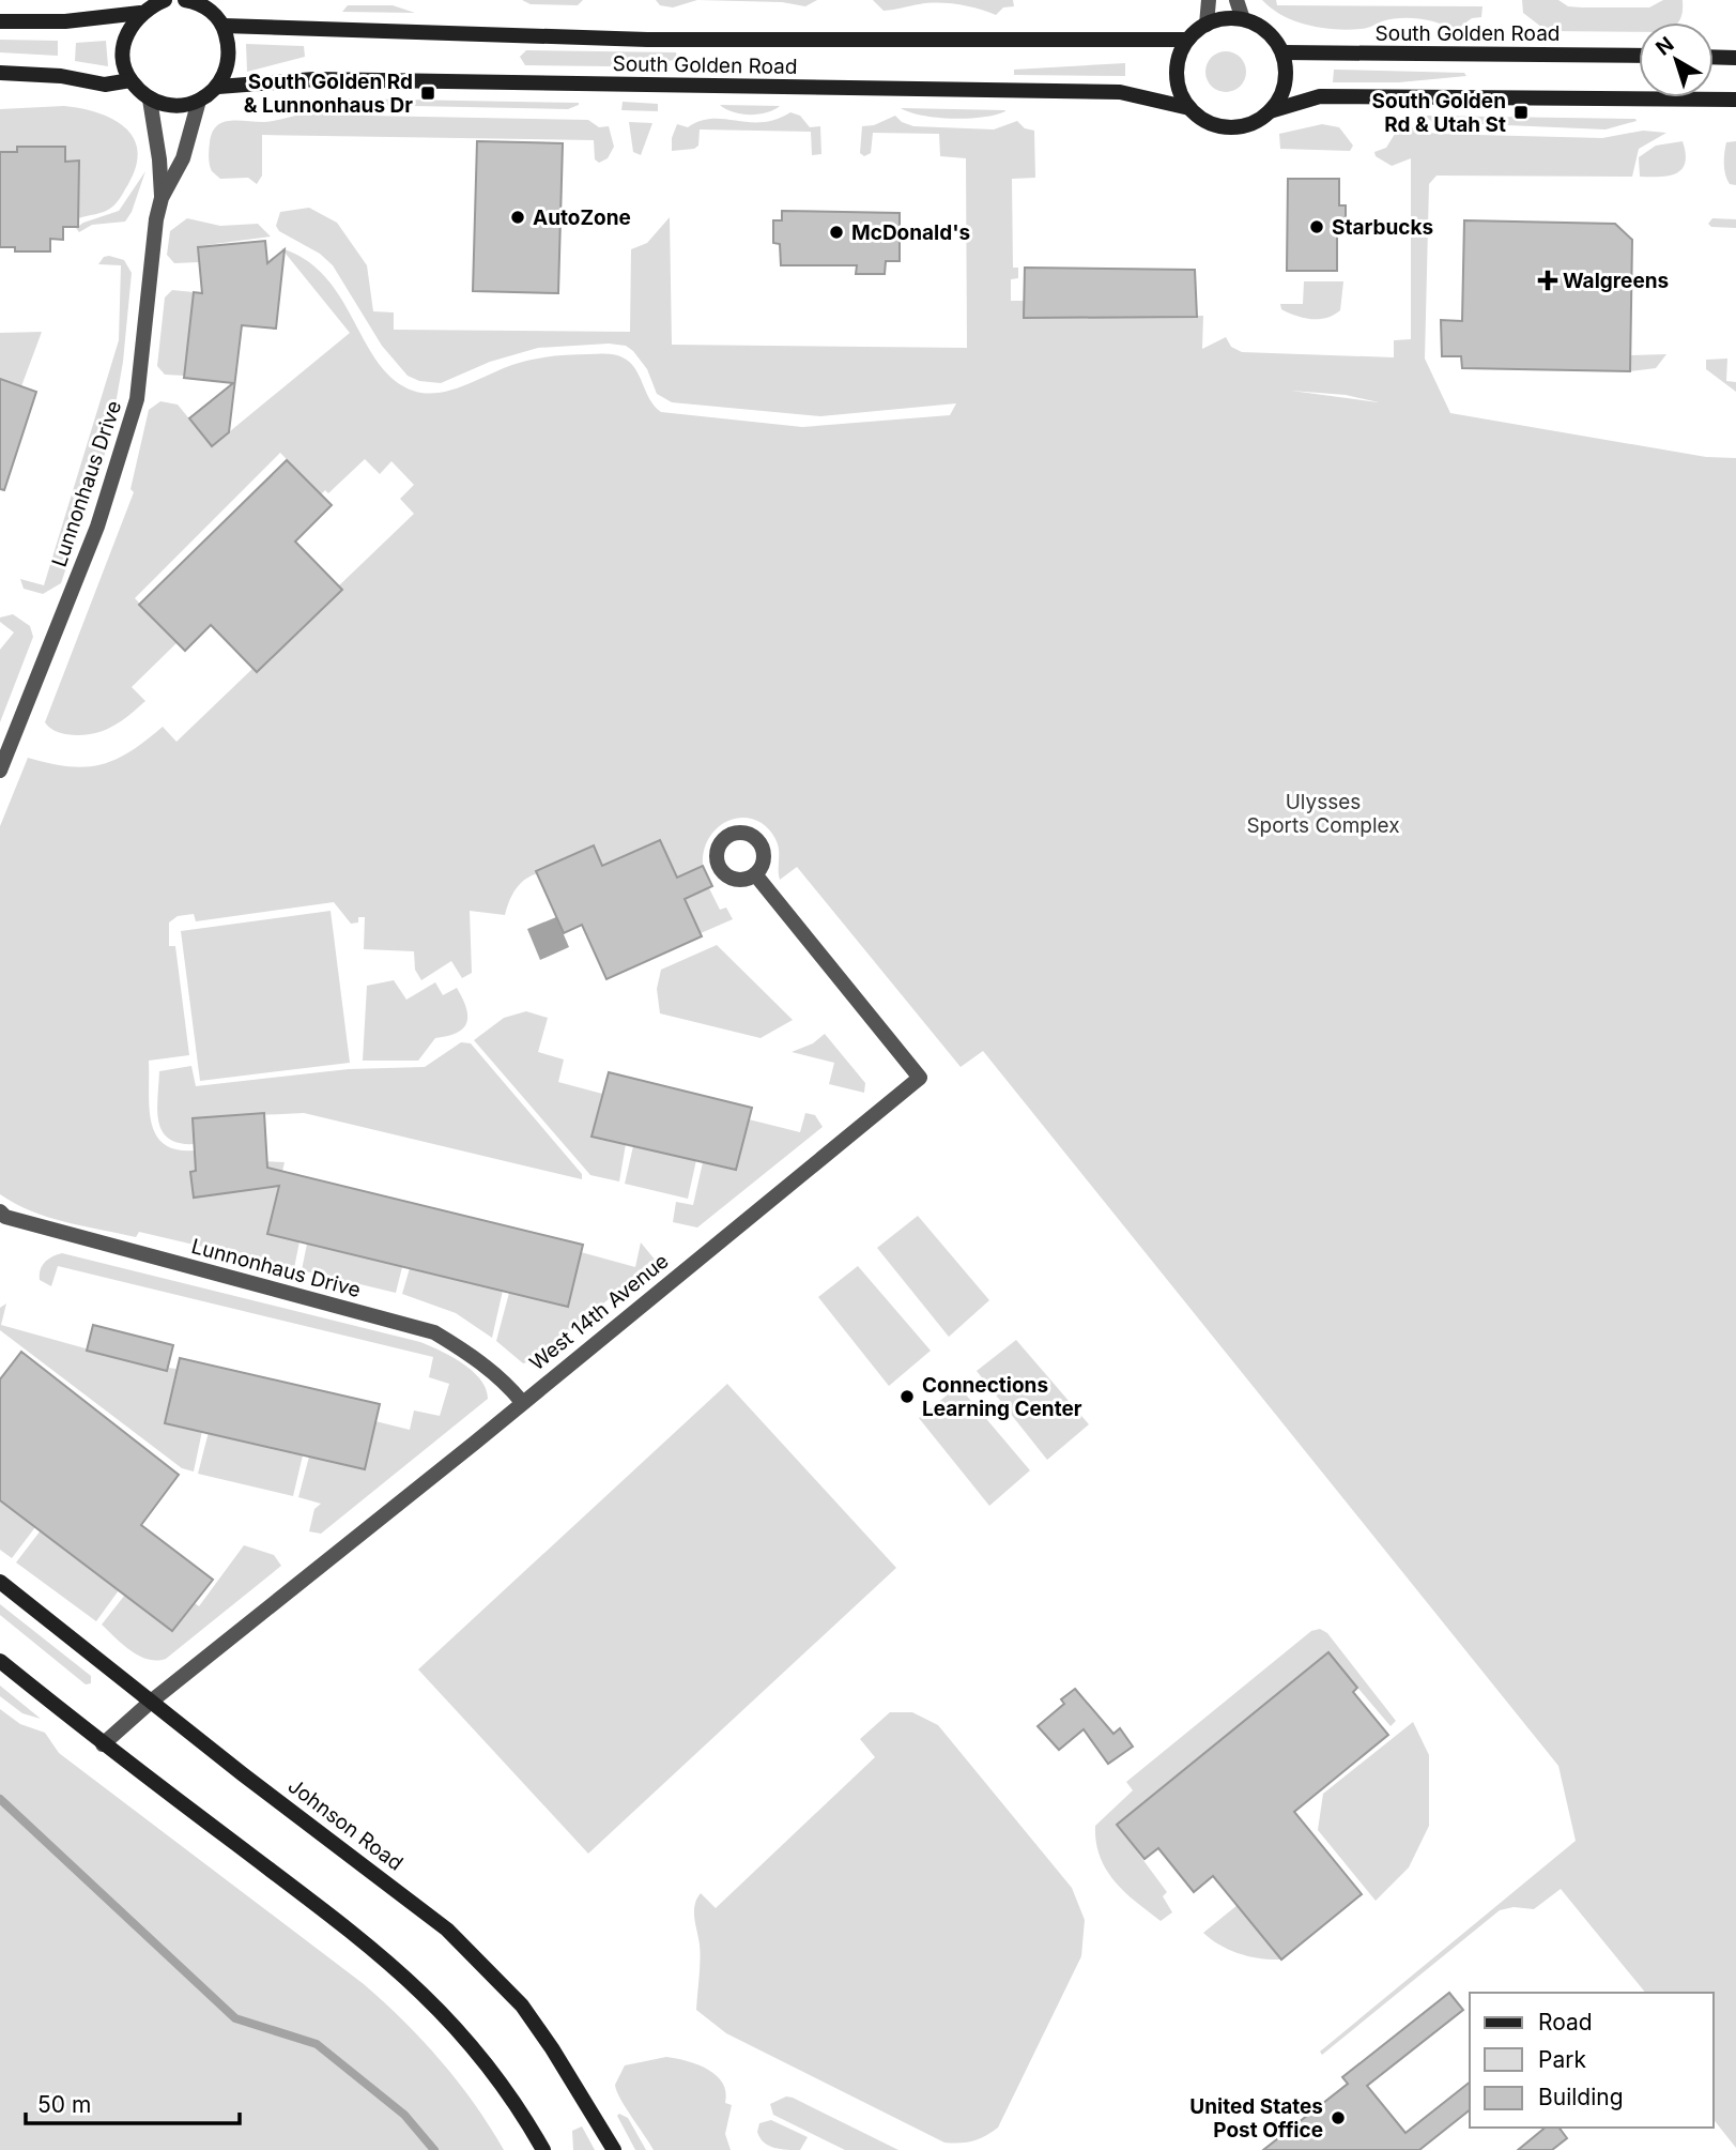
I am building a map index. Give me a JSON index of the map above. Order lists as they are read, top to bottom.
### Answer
{
  "streets": {
    "main road": ["South Golden Road", "Johnson Road"],
    "street": ["Lunnonhaus Drive", "West 14th Avenue"]
  },
  "crossings": [
    ["Lunnonhaus Drive", "West 14th Avenue"],
    ["West 14th Avenue", "Johnson Road"]
  ],
  "parks": ["Ulysses Sports Complex"],
  "places": {
    "transit": ["South Golden Rd & Lunnonhaus Dr", "South Golden Rd & Utah St"],
    "other": [
      "AutoZone",
      "Starbucks",
      "McDonald's",
      "Connections Learning Center",
      "United States Post Office"
    ],
    "health": ["Walgreens"]
  },
  "legend": ["Road", "Park", "Building"],
  "scale_bar": "50 m",
  "north": "top left"
}
